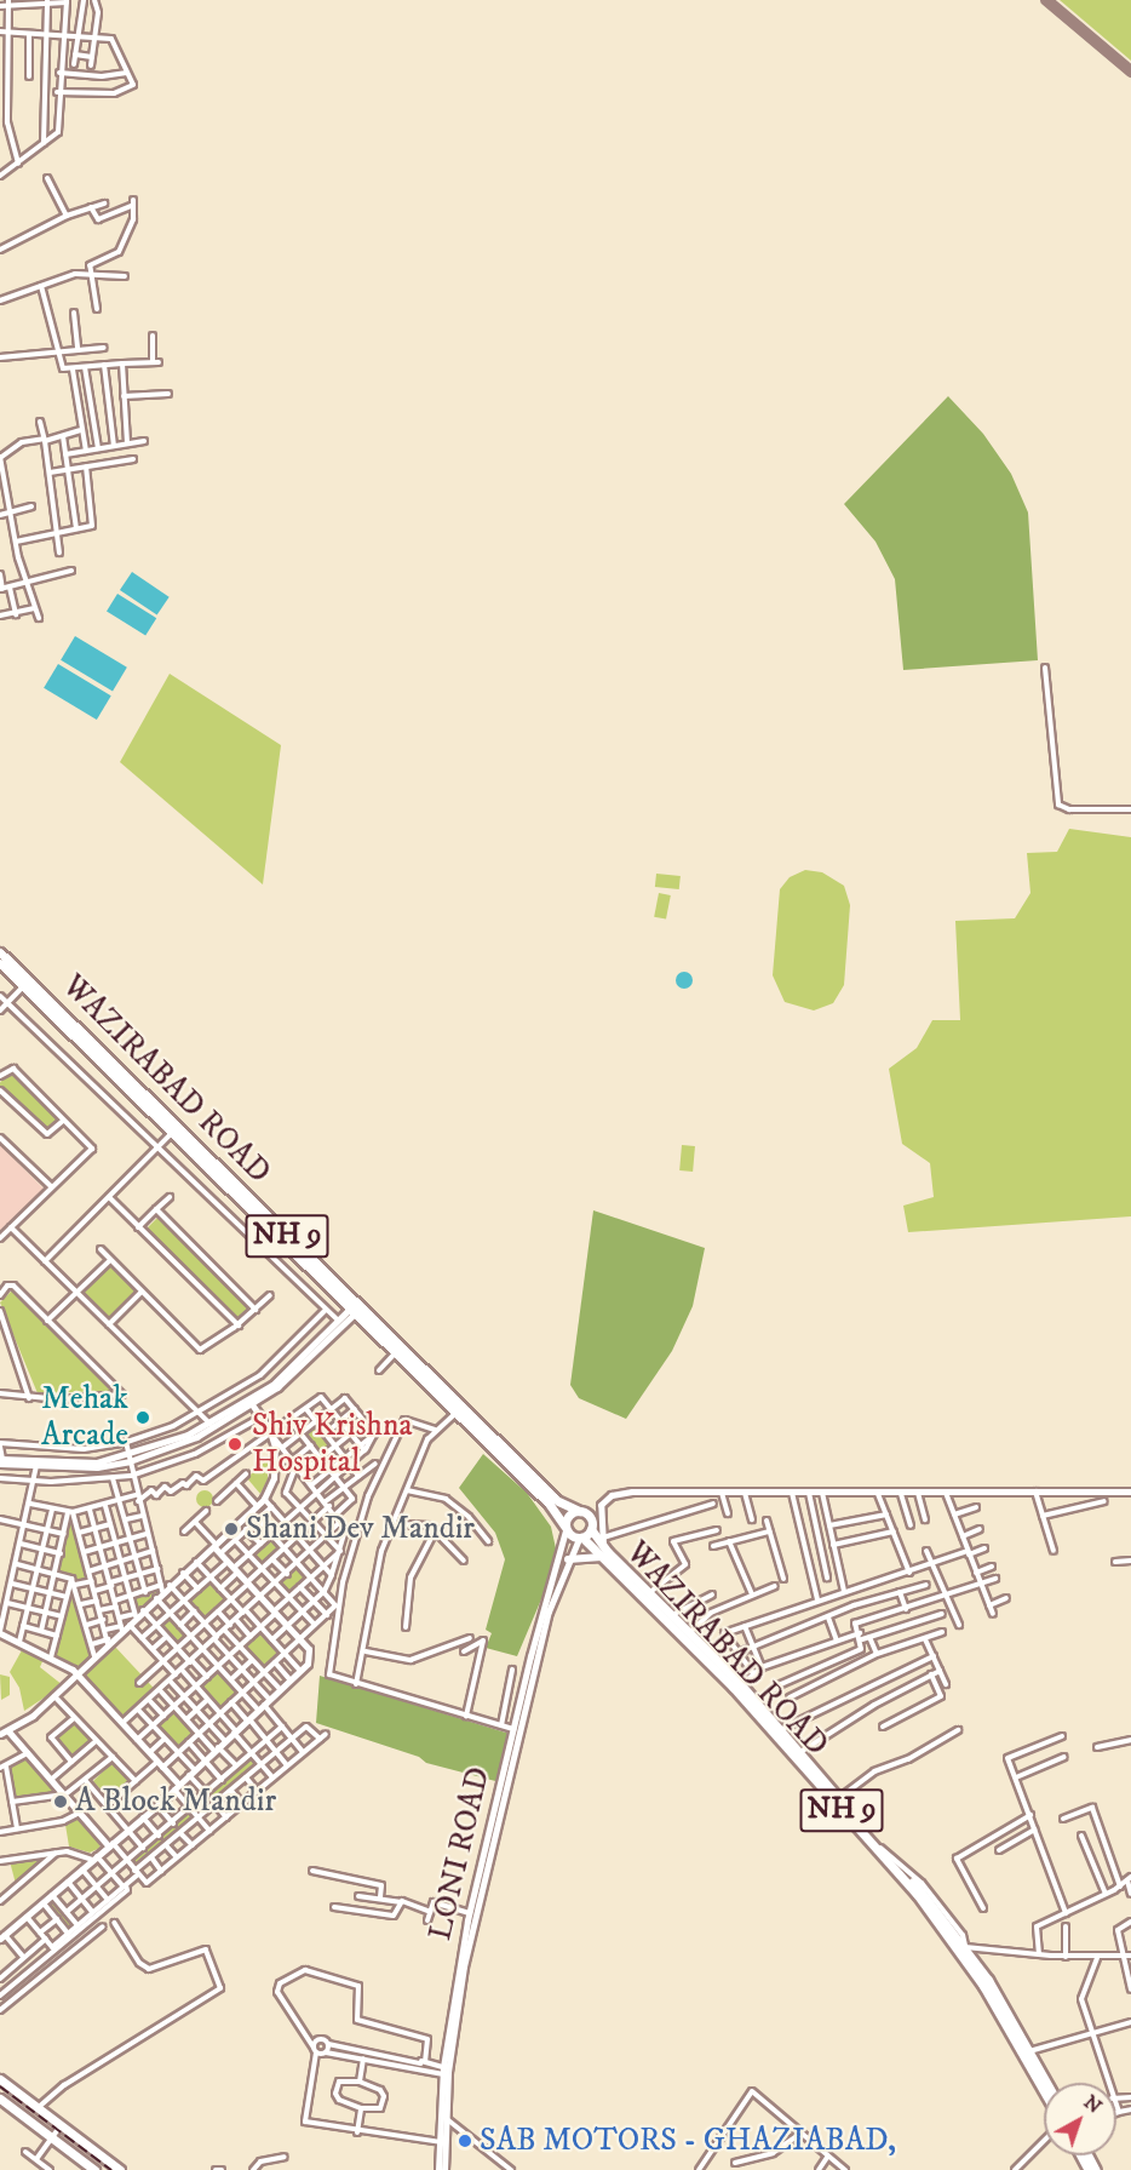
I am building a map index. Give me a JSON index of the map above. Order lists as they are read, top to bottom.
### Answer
{
  "streets": {
    "highway": ["WAZIRABAD ROAD", "NH 9"],
    "street": ["LONI ROAD"]
  },
  "places": [
    "Mehak Arcade",
    "Shiv Krishna Hospital",
    "Shani Dev Mandir",
    "A Block Mandir",
    "SAB MOTORS - GHAZIABAD,"
  ],
  "north": "top right"
}
